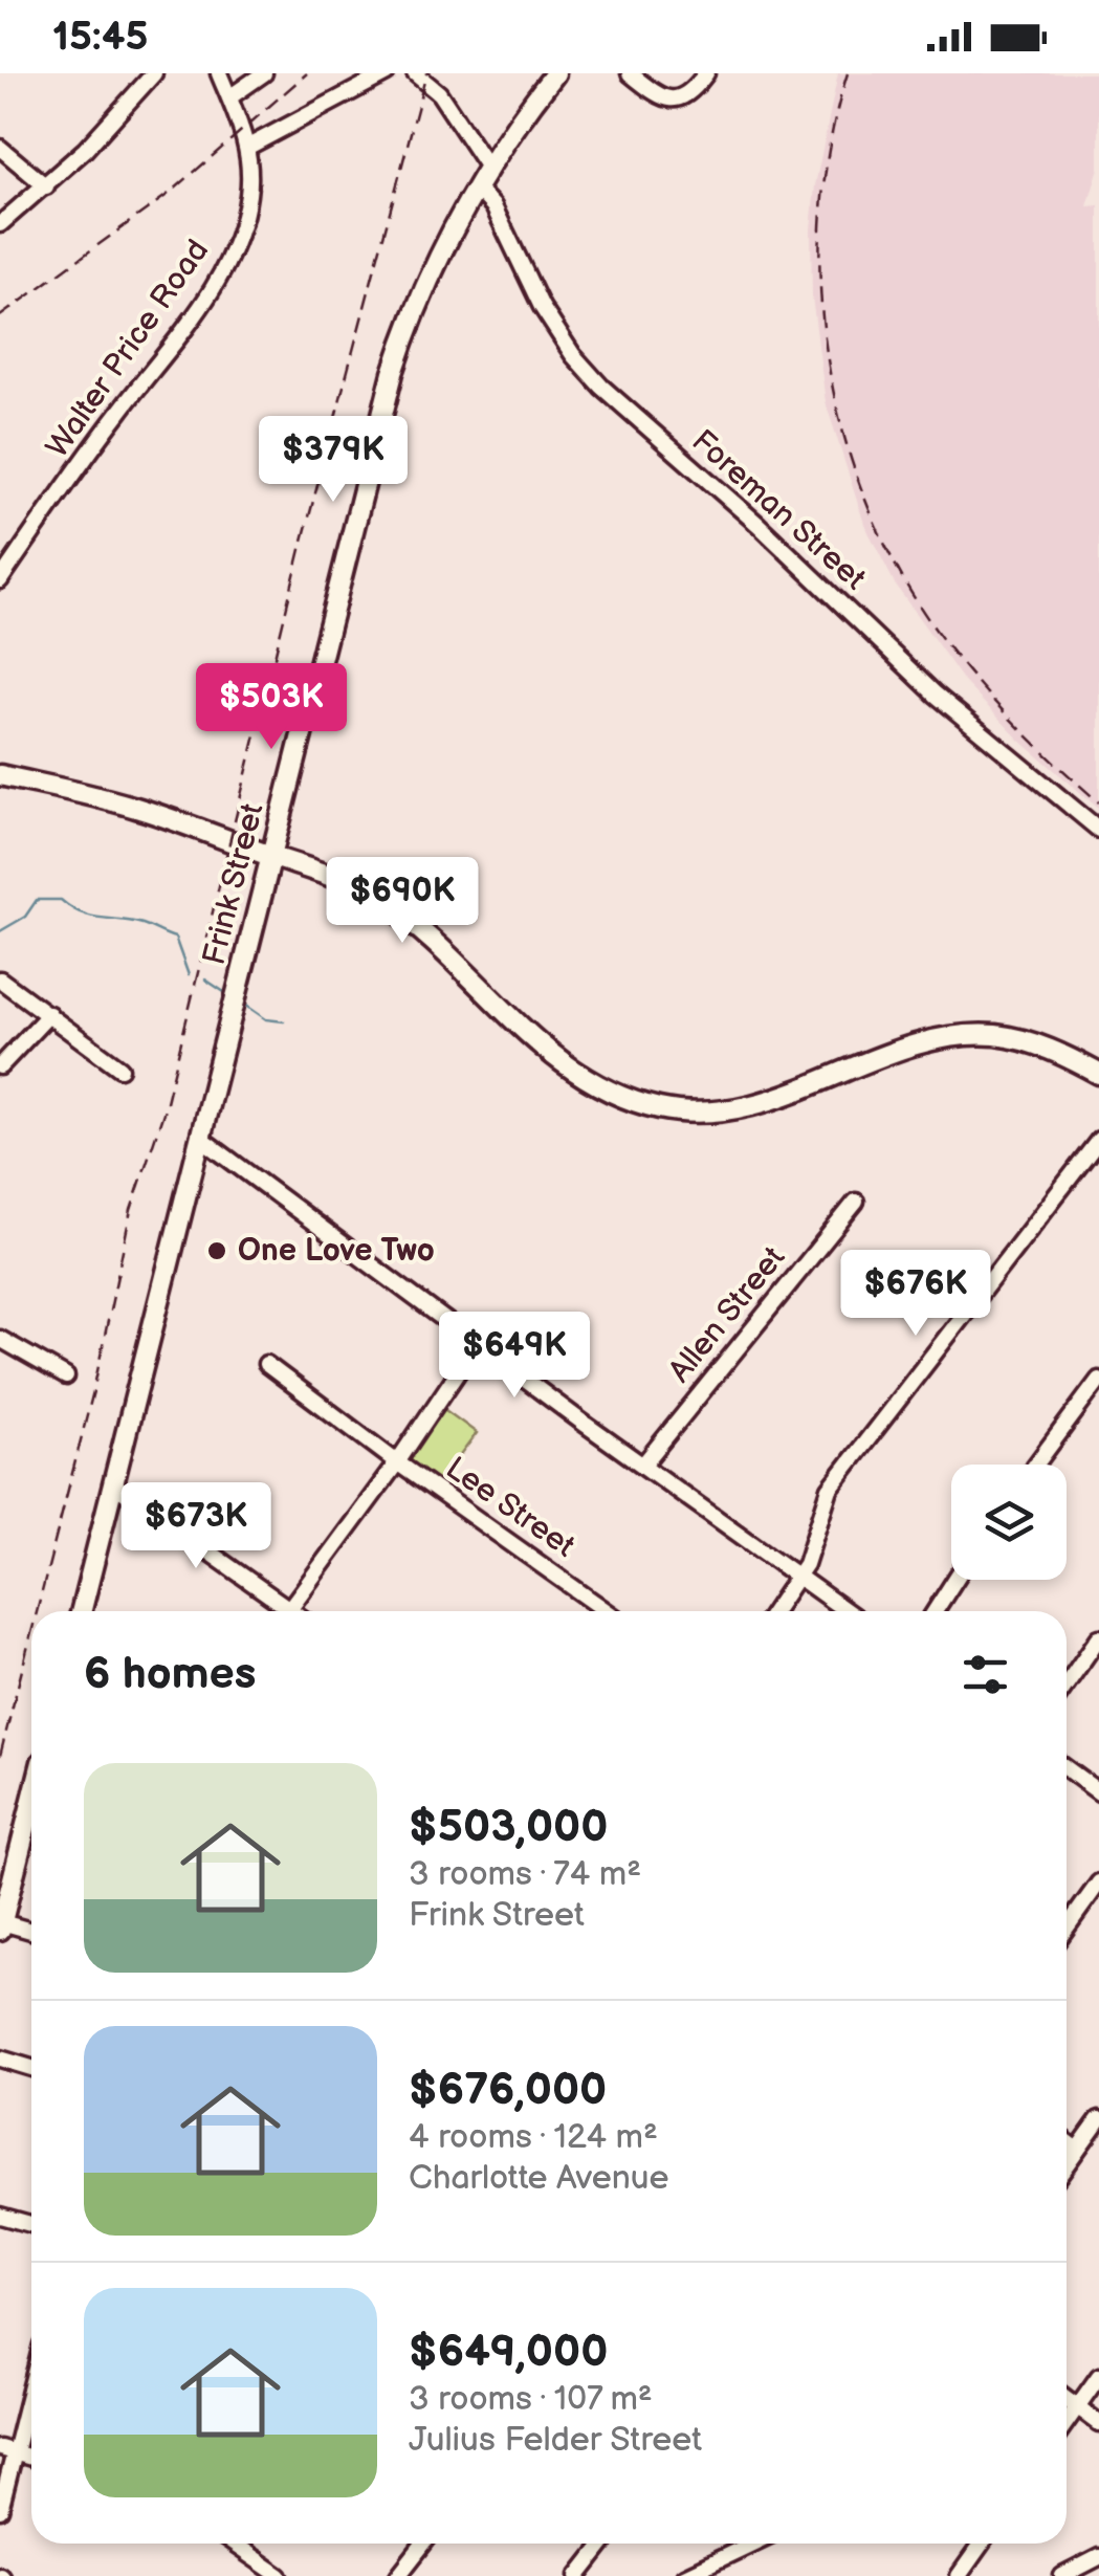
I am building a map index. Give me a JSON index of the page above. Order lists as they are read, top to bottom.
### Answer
{
  "streets": {
    "main road": ["Frink Street"],
    "street": [
      "Walter Price Road",
      "Foreman Street",
      "Allen Street",
      "Lee Street"
    ]
  },
  "crossings": [
    ["Foreman Street", "Frink Street"]
  ],
  "places": ["One Love Two"],
  "page": {
    "status": "15:45",
    "price": [
      "$379K",
      "$503K",
      "$690K",
      "$676K",
      "$649K",
      "$673K"
    ],
    "heading": "6 homes",
    "list": [
      {
        "name": "$503,000",
        "note": "3 rooms · 74 m² · Frink Street"
      },
      {
        "name": "$676,000",
        "note": "4 rooms · 124 m² · Charlotte Avenue"
      },
      {
        "name": "$649,000",
        "note": "3 rooms · 107 m² · Julius Felder Street"
      }
    ]
  }
}
